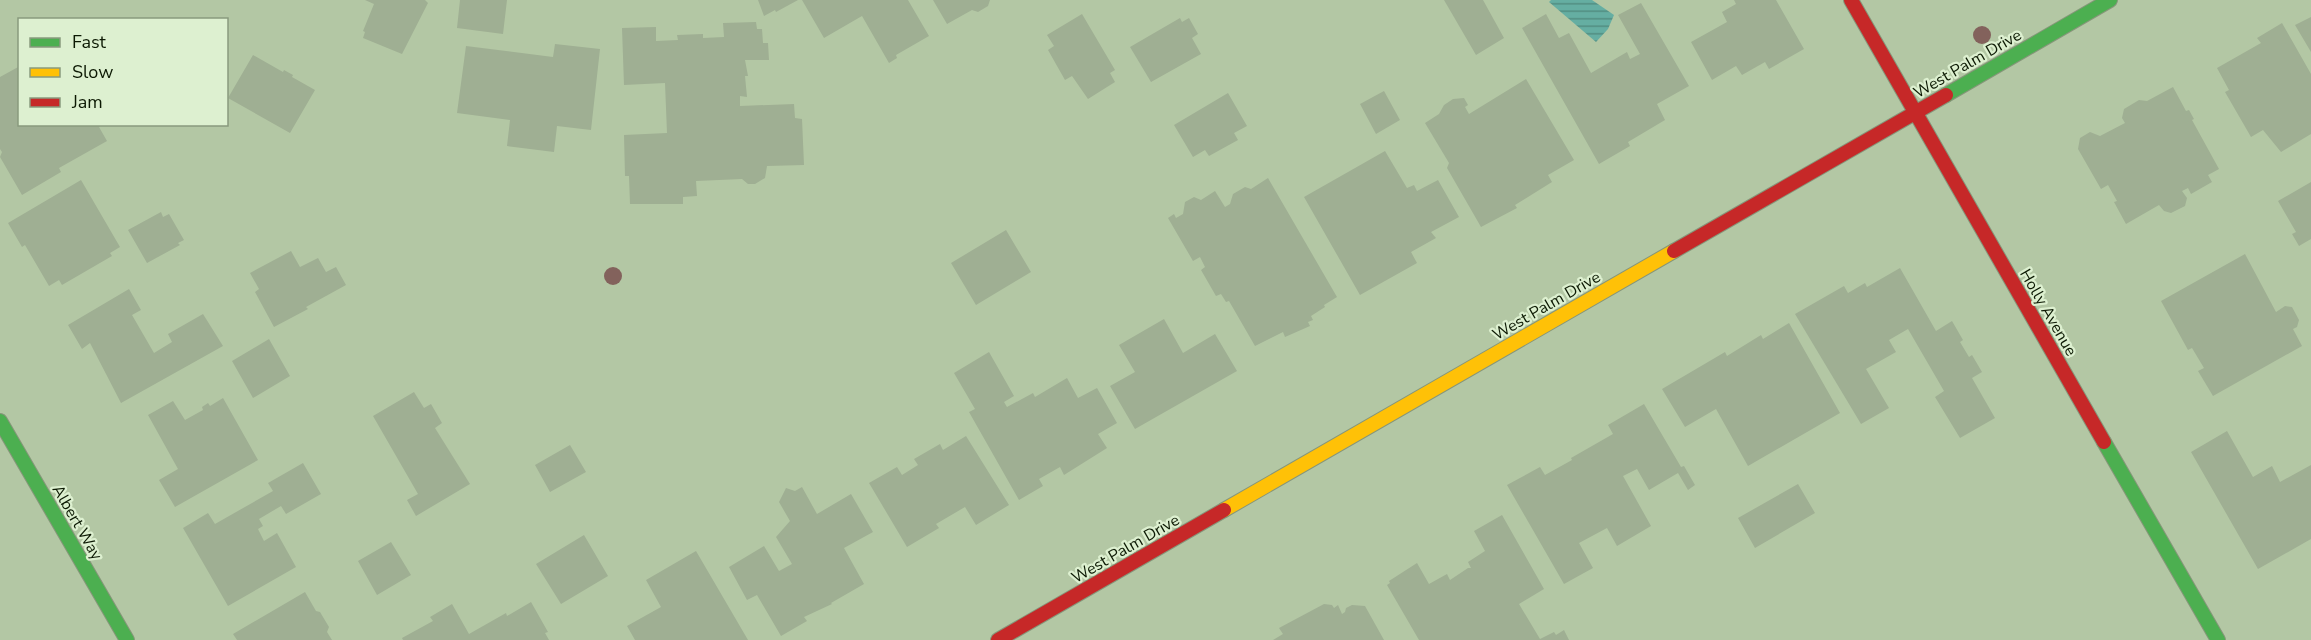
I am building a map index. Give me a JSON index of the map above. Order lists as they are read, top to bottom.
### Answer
{
  "streets": {
    "street": ["West Palm Drive", "Holly Avenue", "Albert Way"]
  },
  "crossings": [
    ["West Palm Drive", "Holly Avenue"]
  ],
  "legend": ["Fast", "Slow", "Jam"]
}
